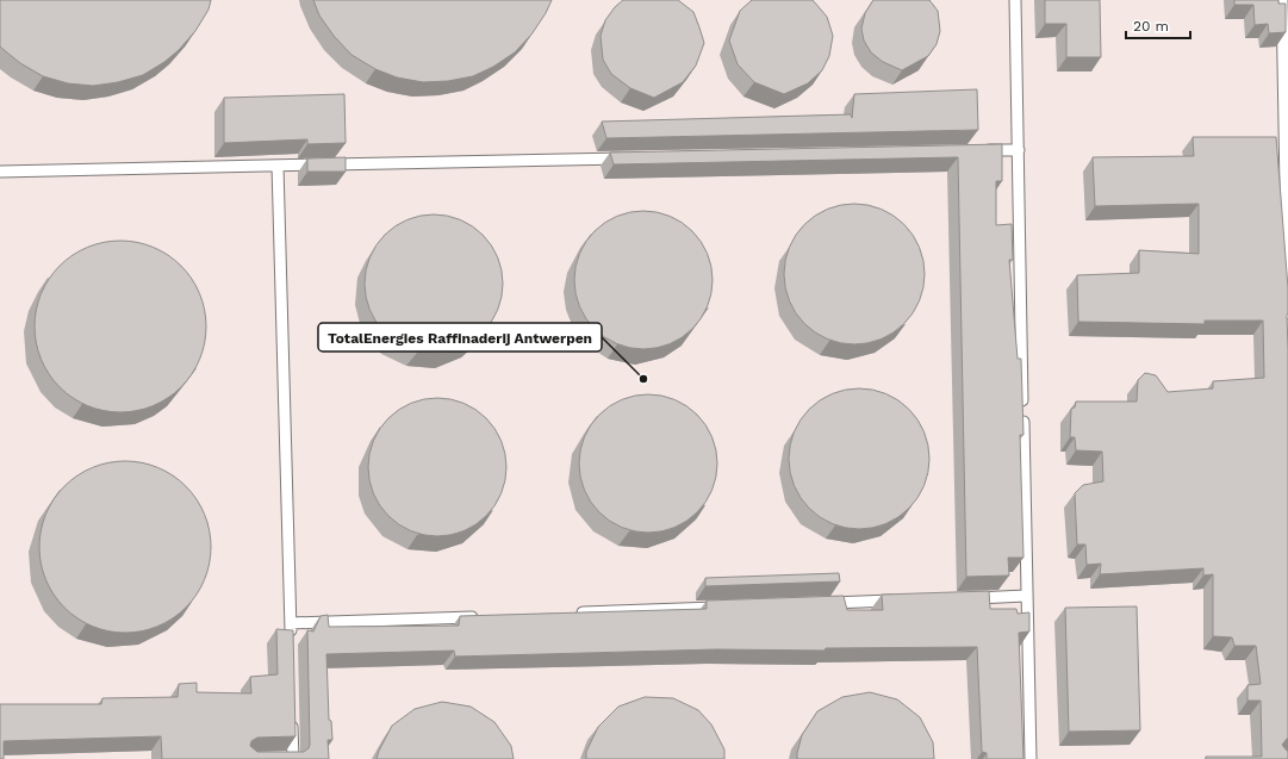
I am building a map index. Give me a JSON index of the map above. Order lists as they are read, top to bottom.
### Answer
{
  "places": ["TotalEnergies Raffinaderij Antwerpen"],
  "scale_bar": "20 m"
}
